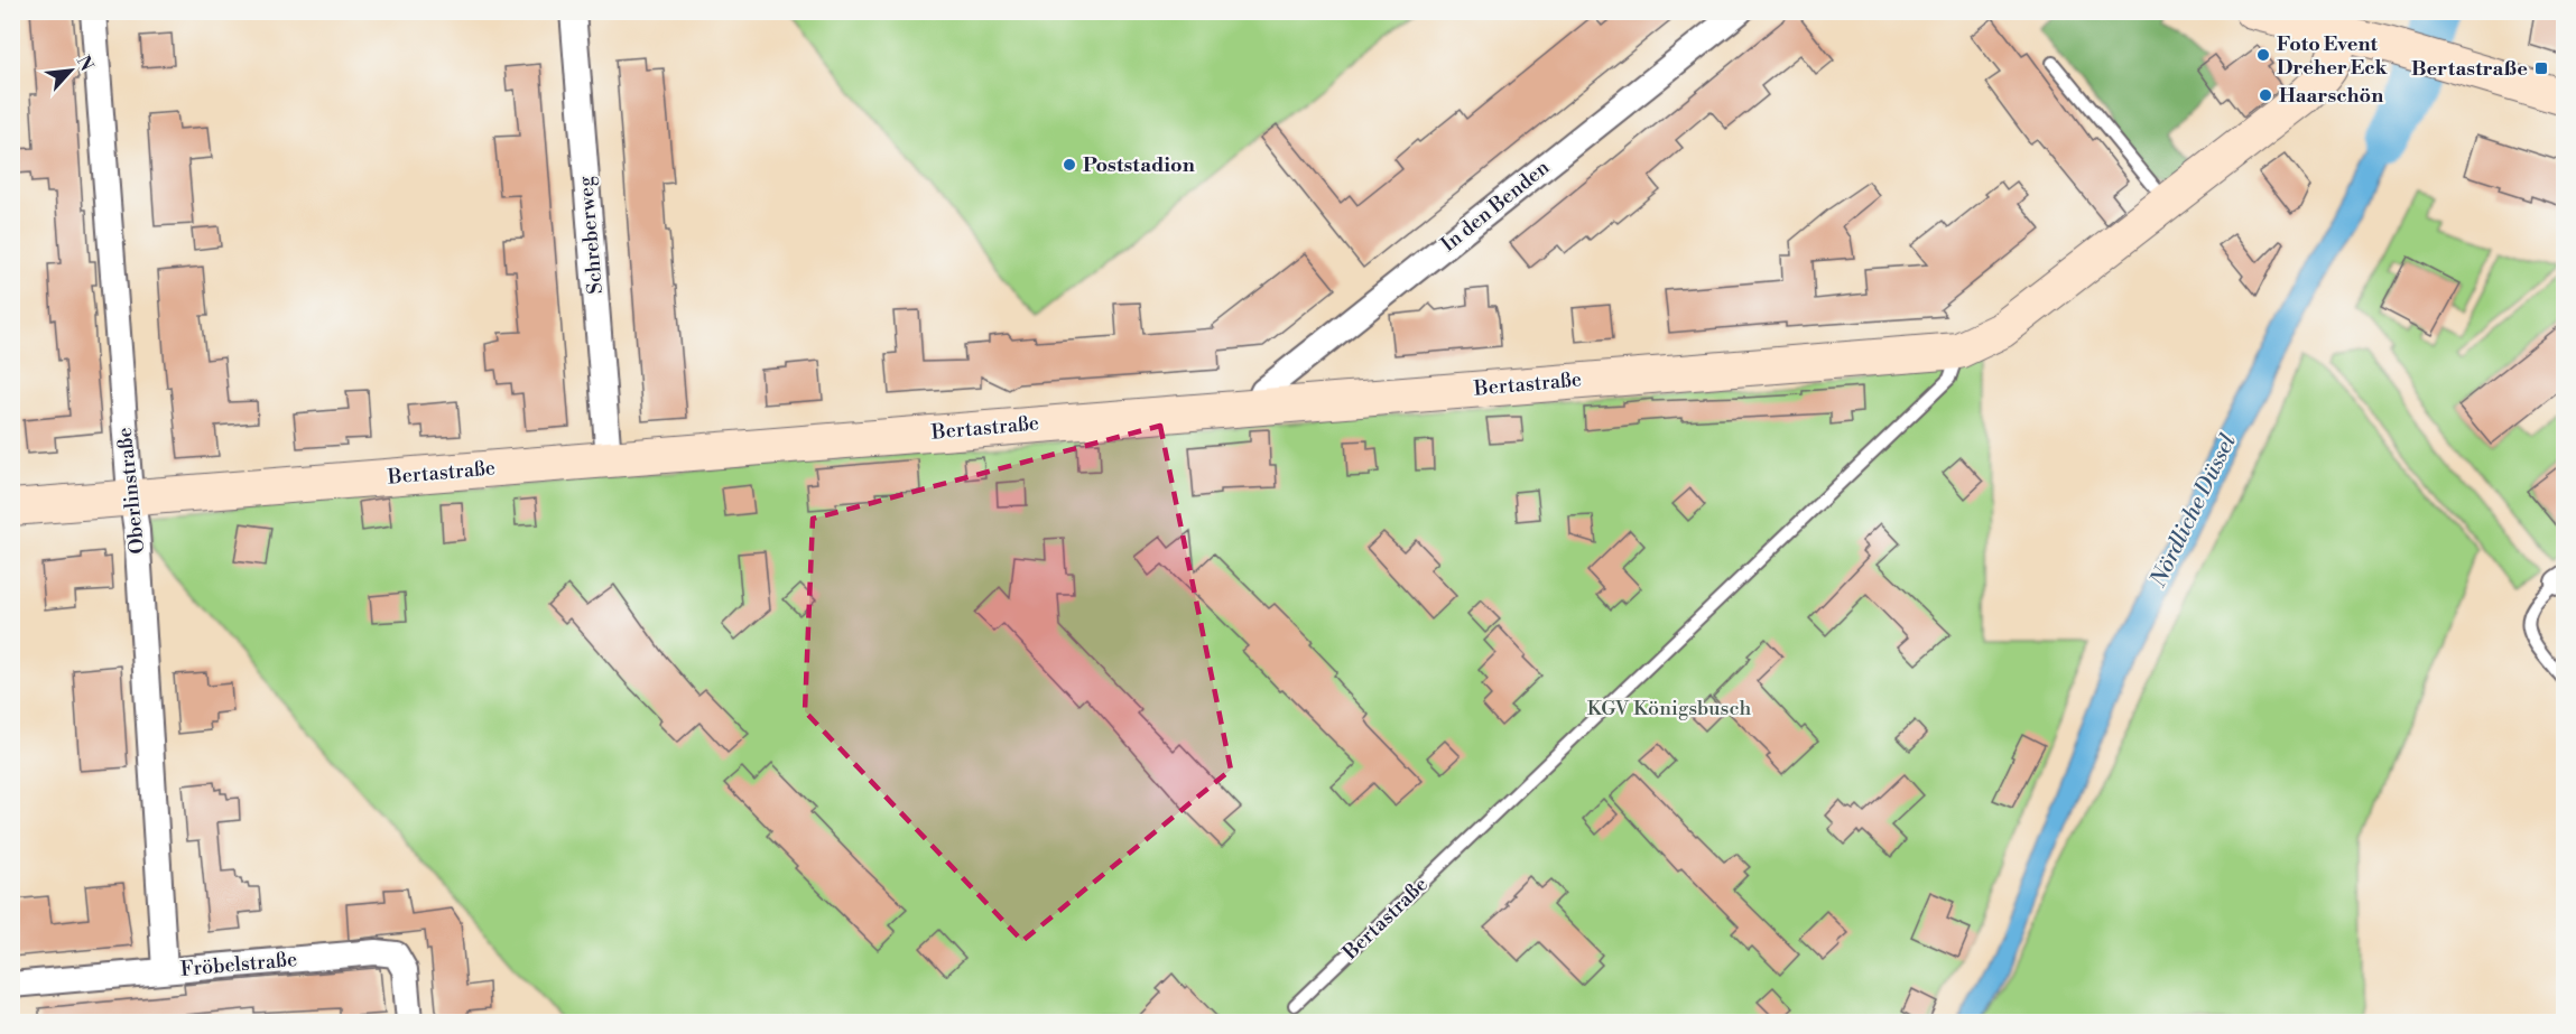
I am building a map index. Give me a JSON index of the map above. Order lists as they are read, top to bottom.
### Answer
{
  "streets": {
    "street": [
      "In den Benden",
      "Schreberweg",
      "Bertastraße",
      "Oberlinstraße",
      "Fröbelstraße"
    ]
  },
  "crossings": [
    ["In den Benden", "Bertastraße"],
    ["Schreberweg", "Bertastraße"],
    ["Bertastraße", "Oberlinstraße"],
    ["Oberlinstraße", "Fröbelstraße"]
  ],
  "water": ["Nördliche Düssel"],
  "parks": ["KGV Königsbusch"],
  "places": {
    "other": ["Foto Event Dreher Eck", "Haarschön", "Poststadion"],
    "transit": ["Bertastraße"]
  },
  "north": "top right"
}
